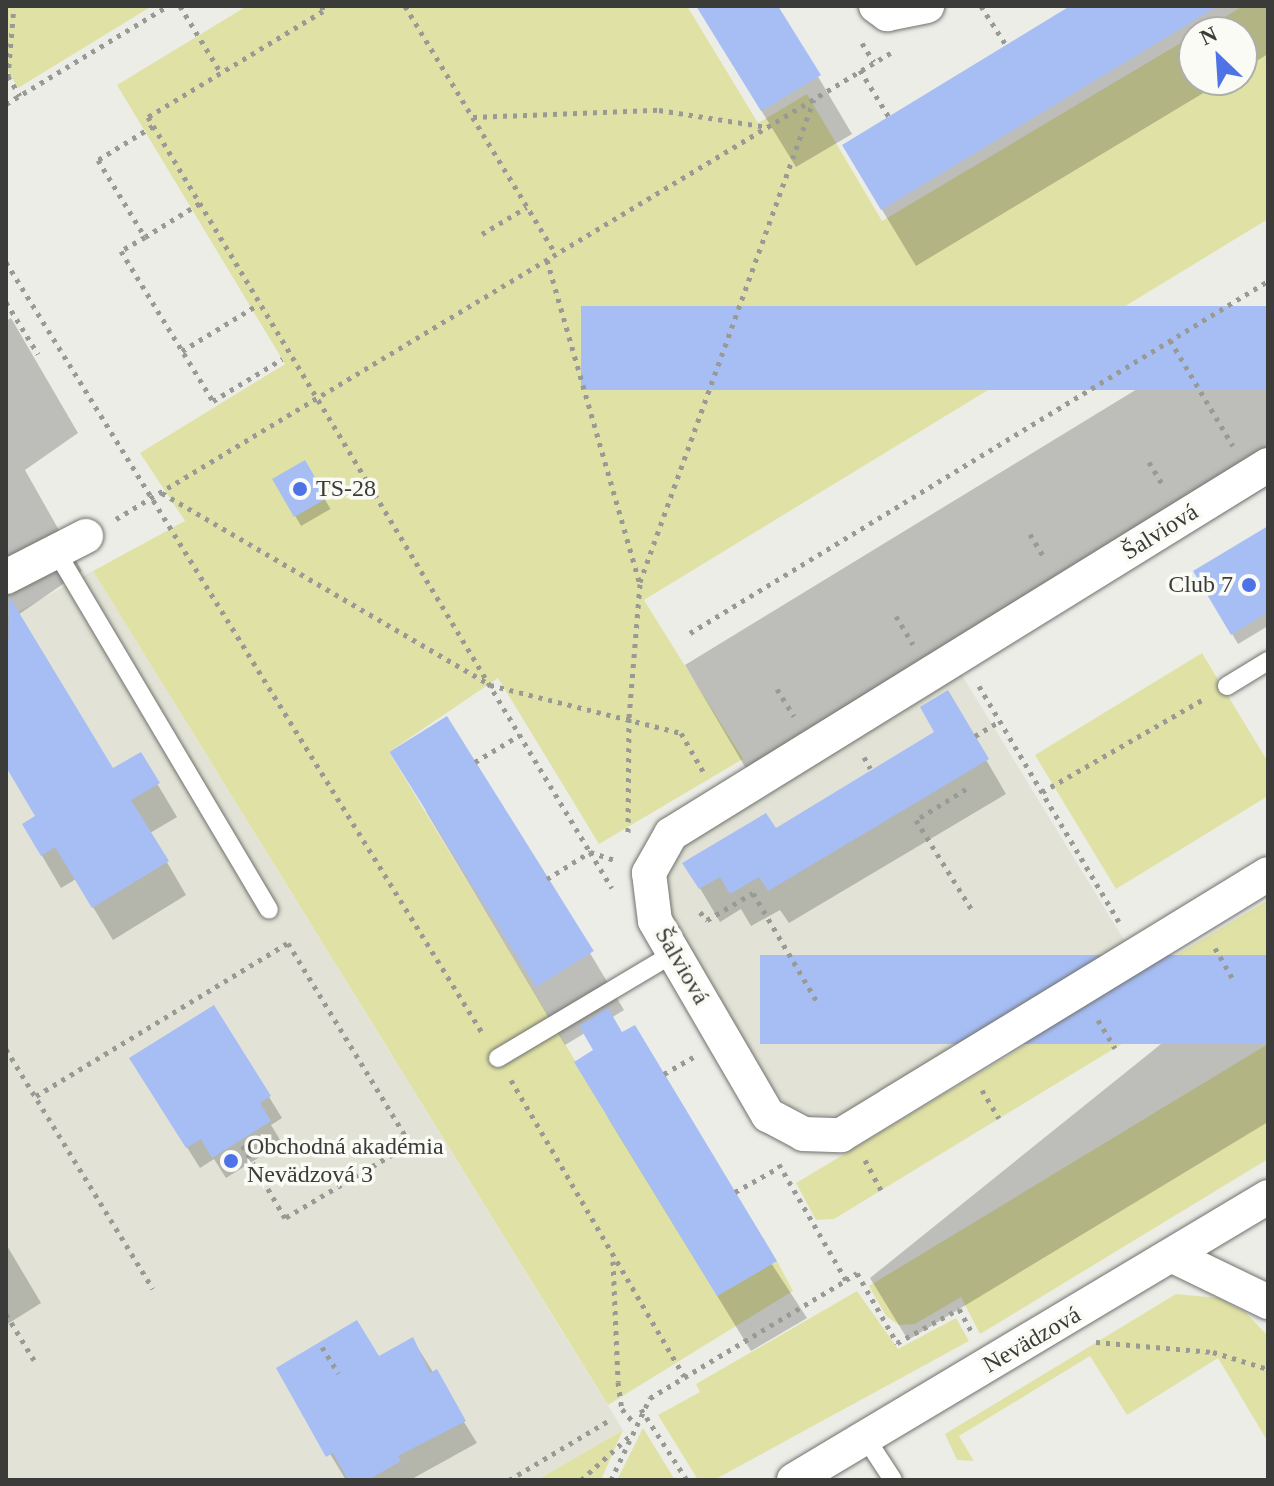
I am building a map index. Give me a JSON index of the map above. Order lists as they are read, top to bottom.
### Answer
{
  "streets": {
    "street": ["Šalviová", "Nevädzová"]
  },
  "places": ["TS-28", "Club 7", "Obchodná akadémia Nevädzová 3"],
  "north": "top left"
}
